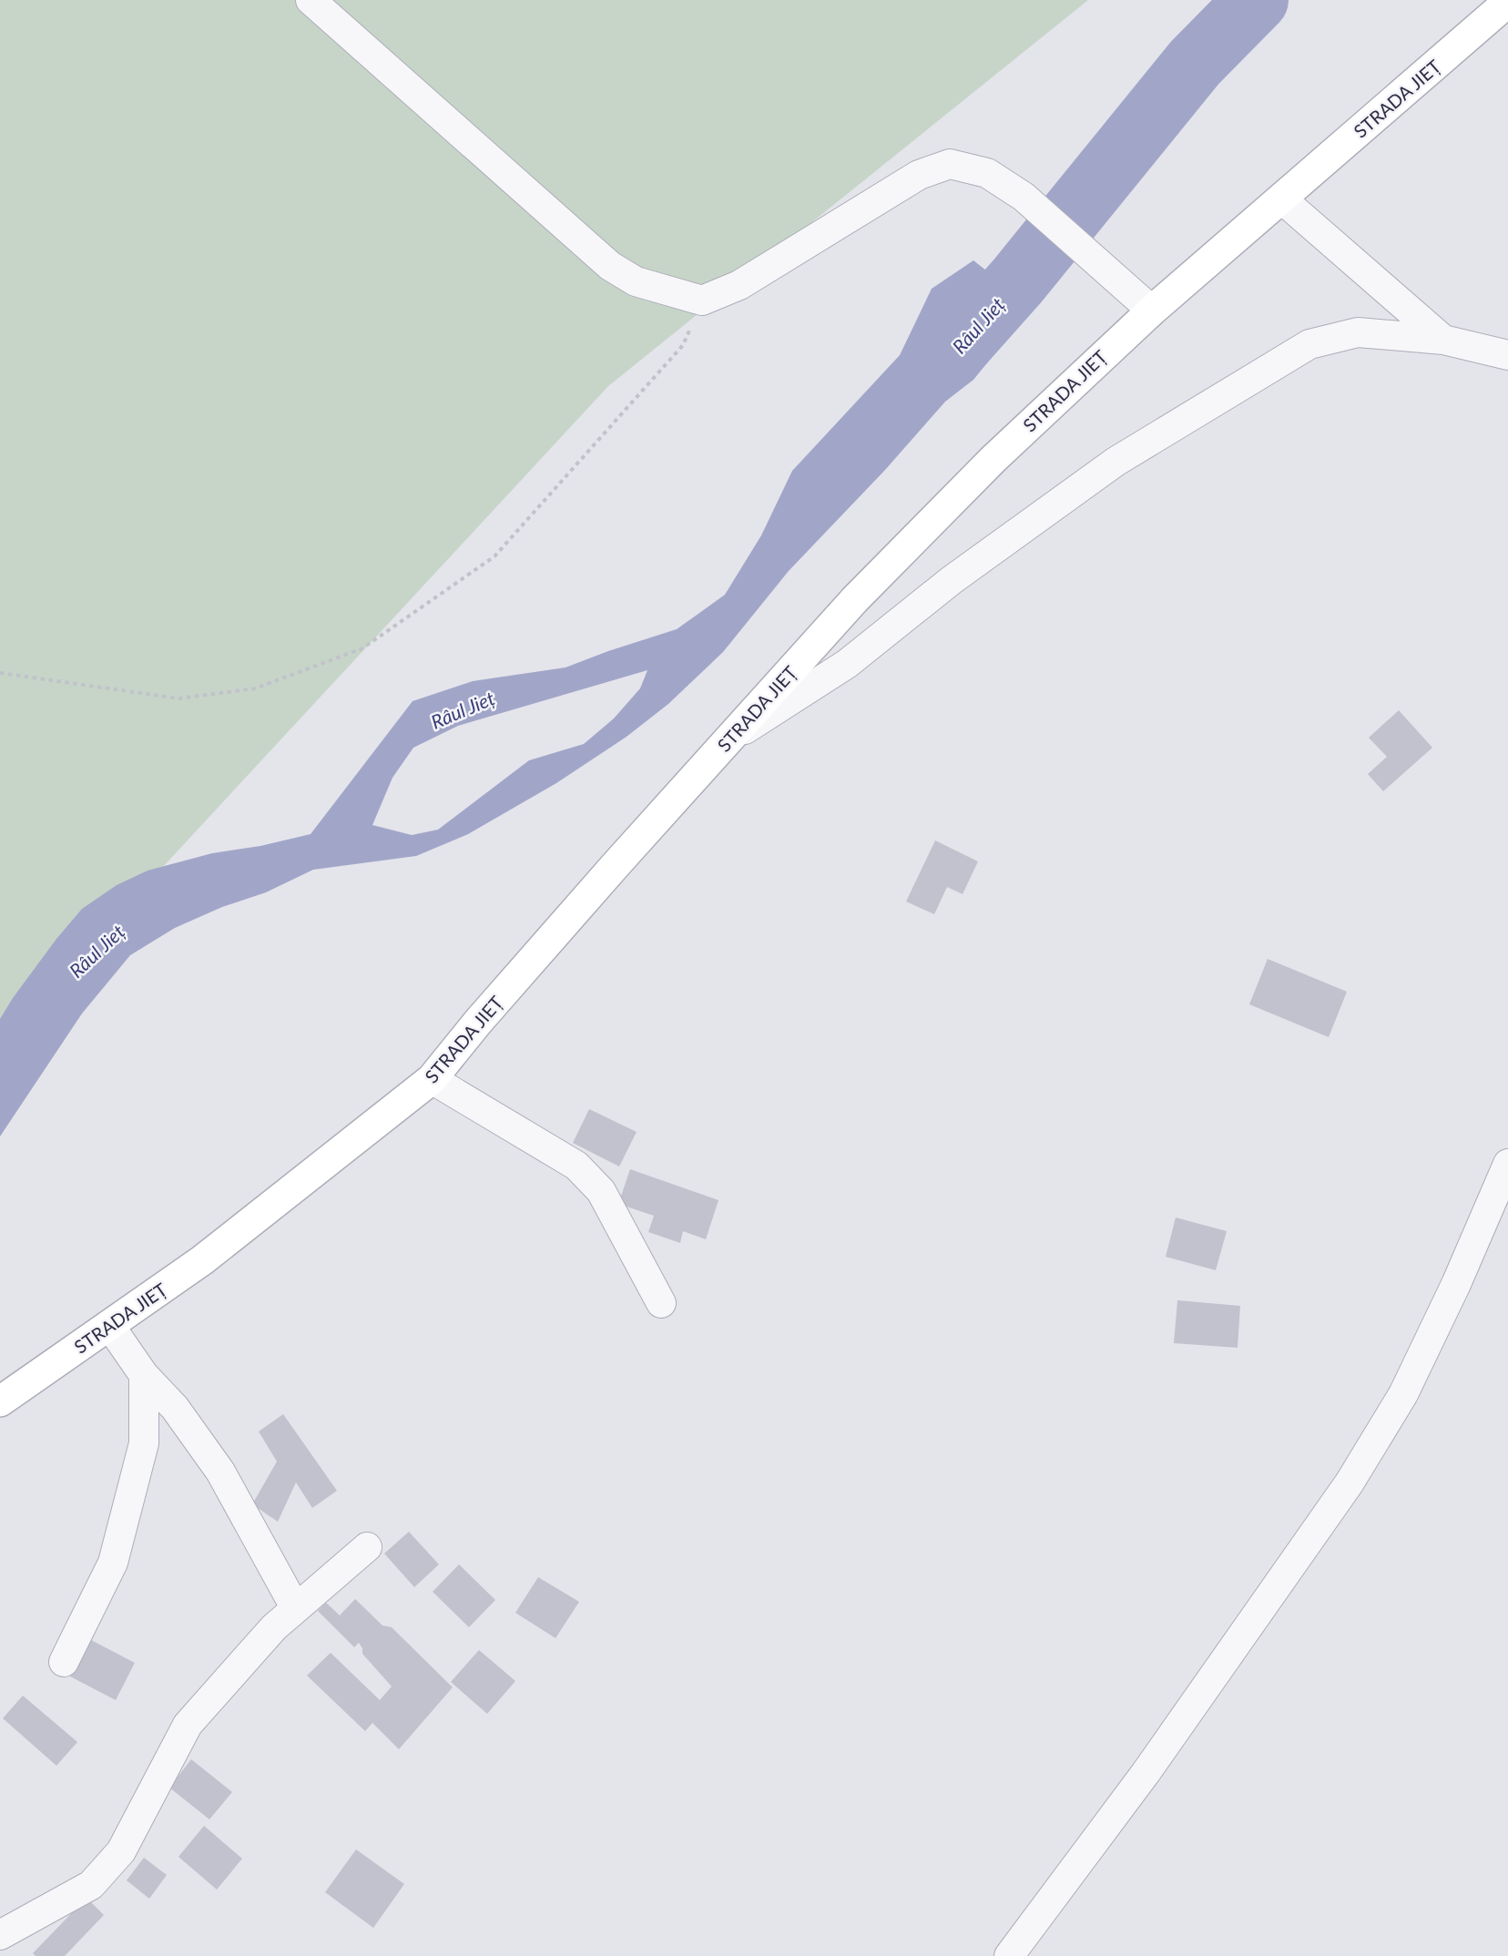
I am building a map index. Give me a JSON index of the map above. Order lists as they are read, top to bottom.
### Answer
{
  "streets": {
    "main road": ["STRADA JIEȚ"]
  },
  "water": ["Râul Jieț"]
}
